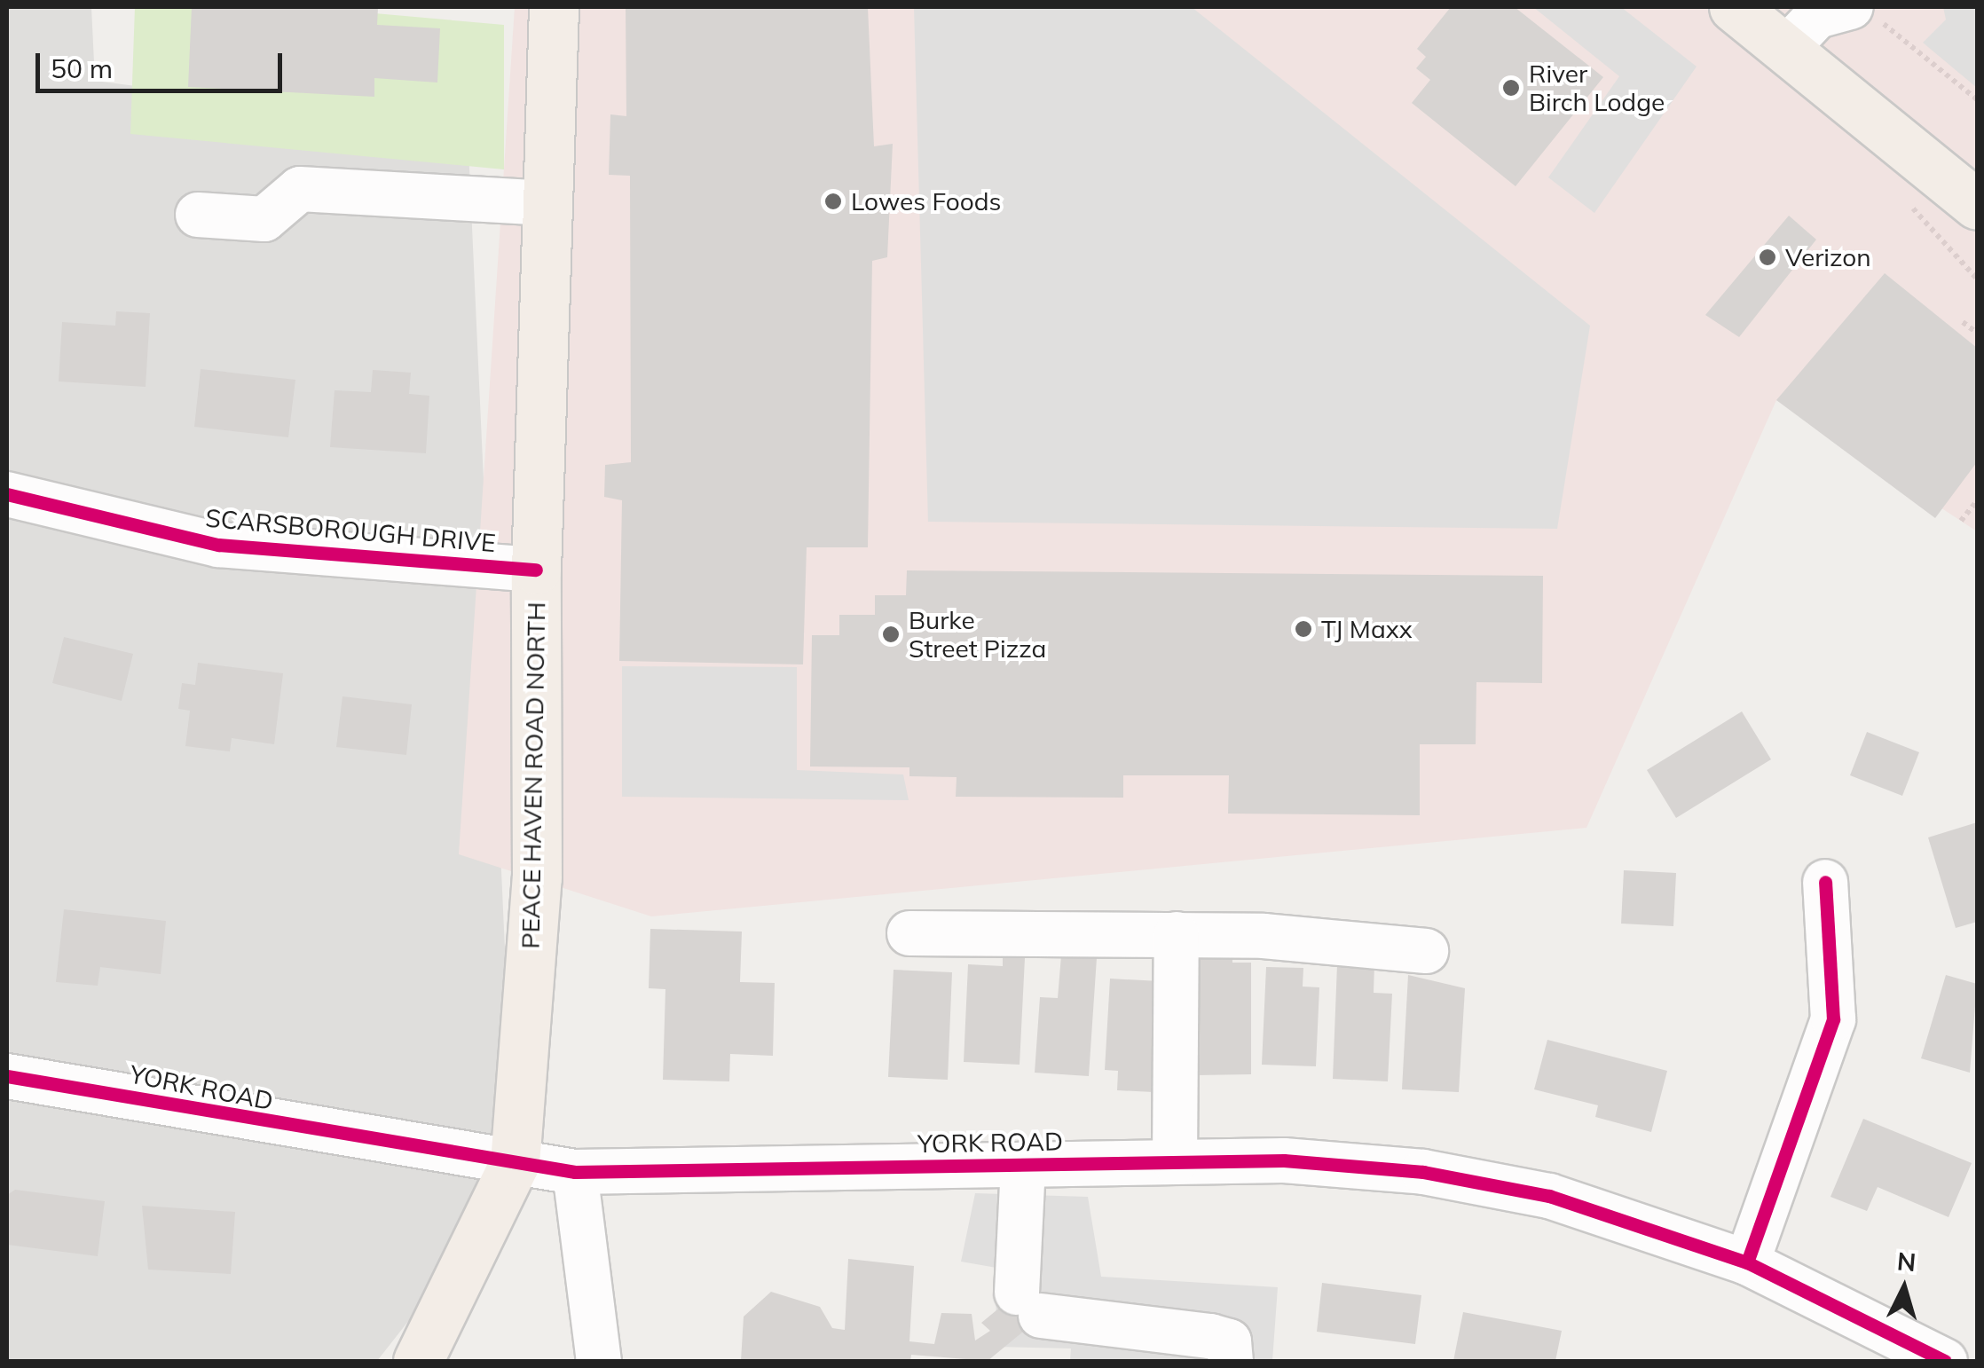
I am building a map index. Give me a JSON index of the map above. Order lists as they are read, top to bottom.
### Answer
{
  "streets": {
    "main road": ["PEACE HAVEN ROAD NORTH"],
    "street": ["SCARSBOROUGH DRIVE", "YORK ROAD"]
  },
  "crossings": [
    ["SCARSBOROUGH DRIVE", "PEACE HAVEN ROAD NORTH"],
    ["PEACE HAVEN ROAD NORTH", "YORK ROAD"]
  ],
  "places": [
    "River Birch Lodge",
    "Lowes Foods",
    "Verizon",
    "TJ Maxx",
    "Burke Street Pizza"
  ],
  "scale_bar": "50 m",
  "north": "top"
}
